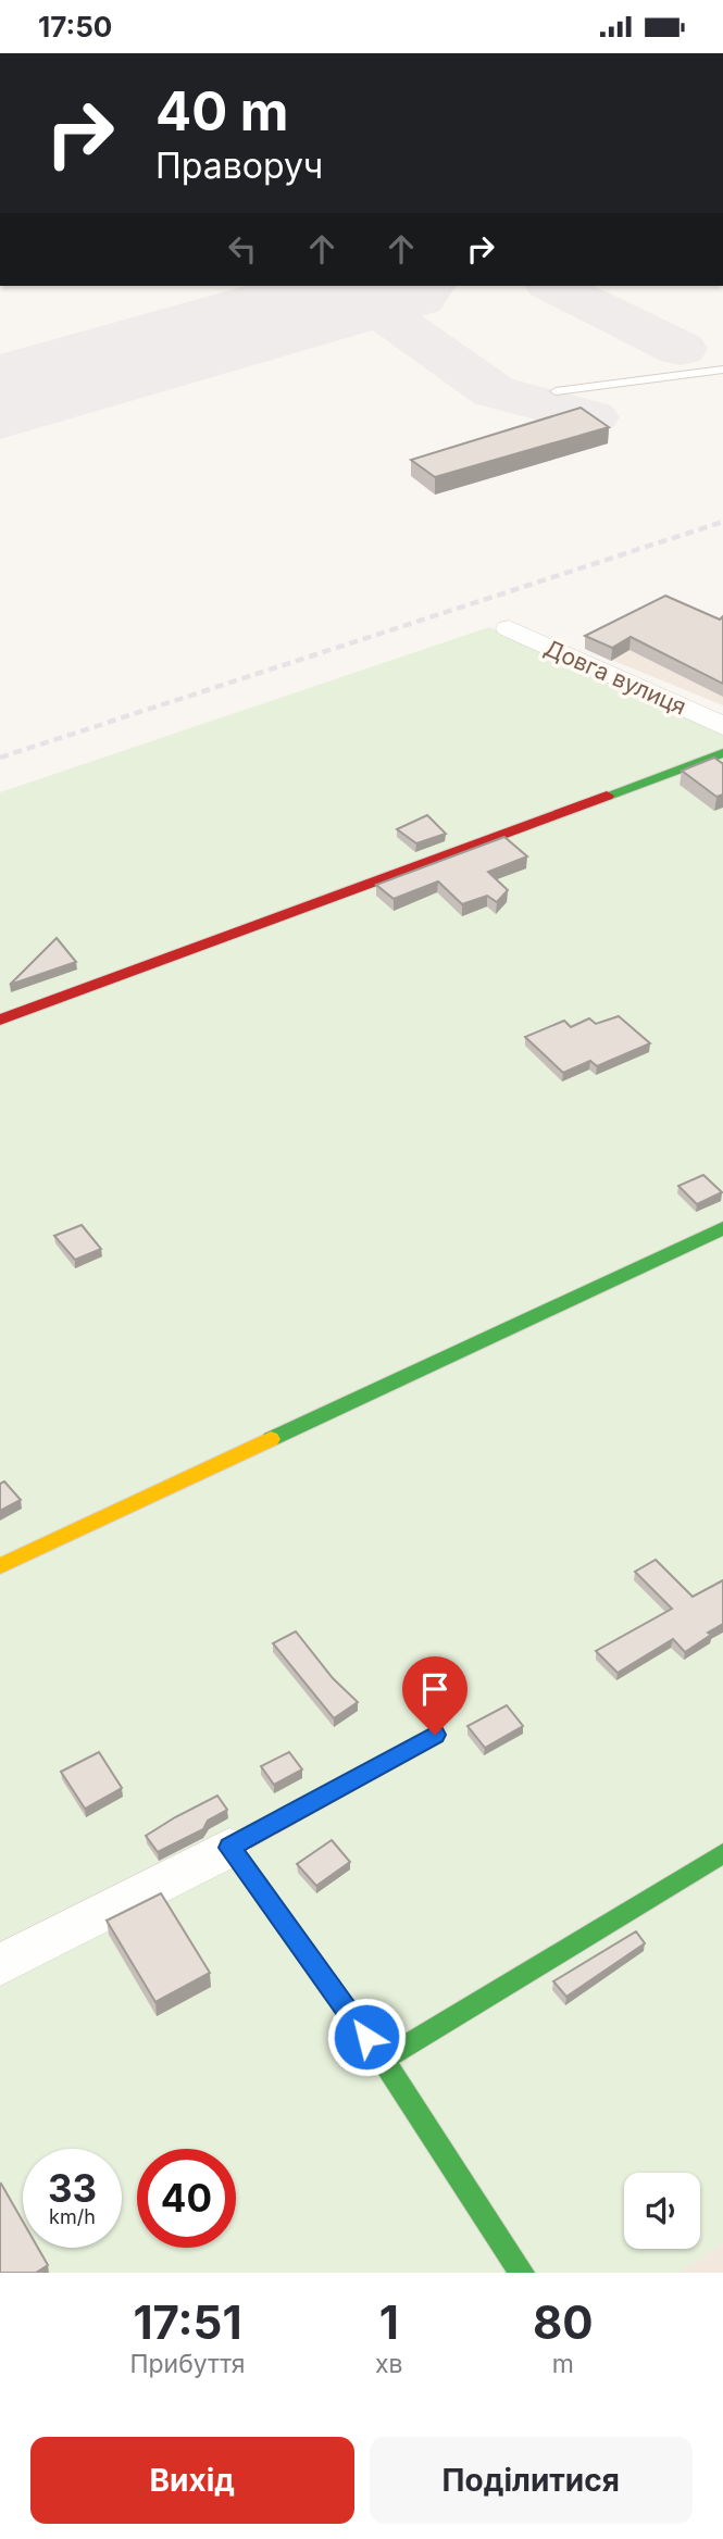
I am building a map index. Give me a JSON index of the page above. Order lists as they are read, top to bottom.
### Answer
{
  "streets": {
    "street": ["Довга вулиця"]
  },
  "page": {
    "status": "17:50",
    "turn": ["40 m", "Праворуч"],
    "speed": "33 km/h",
    "limit": "40",
    "eta": [
      "17:51",
      "Прибуття",
      "1",
      "хв",
      "80",
      "m"
    ],
    "buttons": ["Вихід", "Поділитися"]
  }
}
